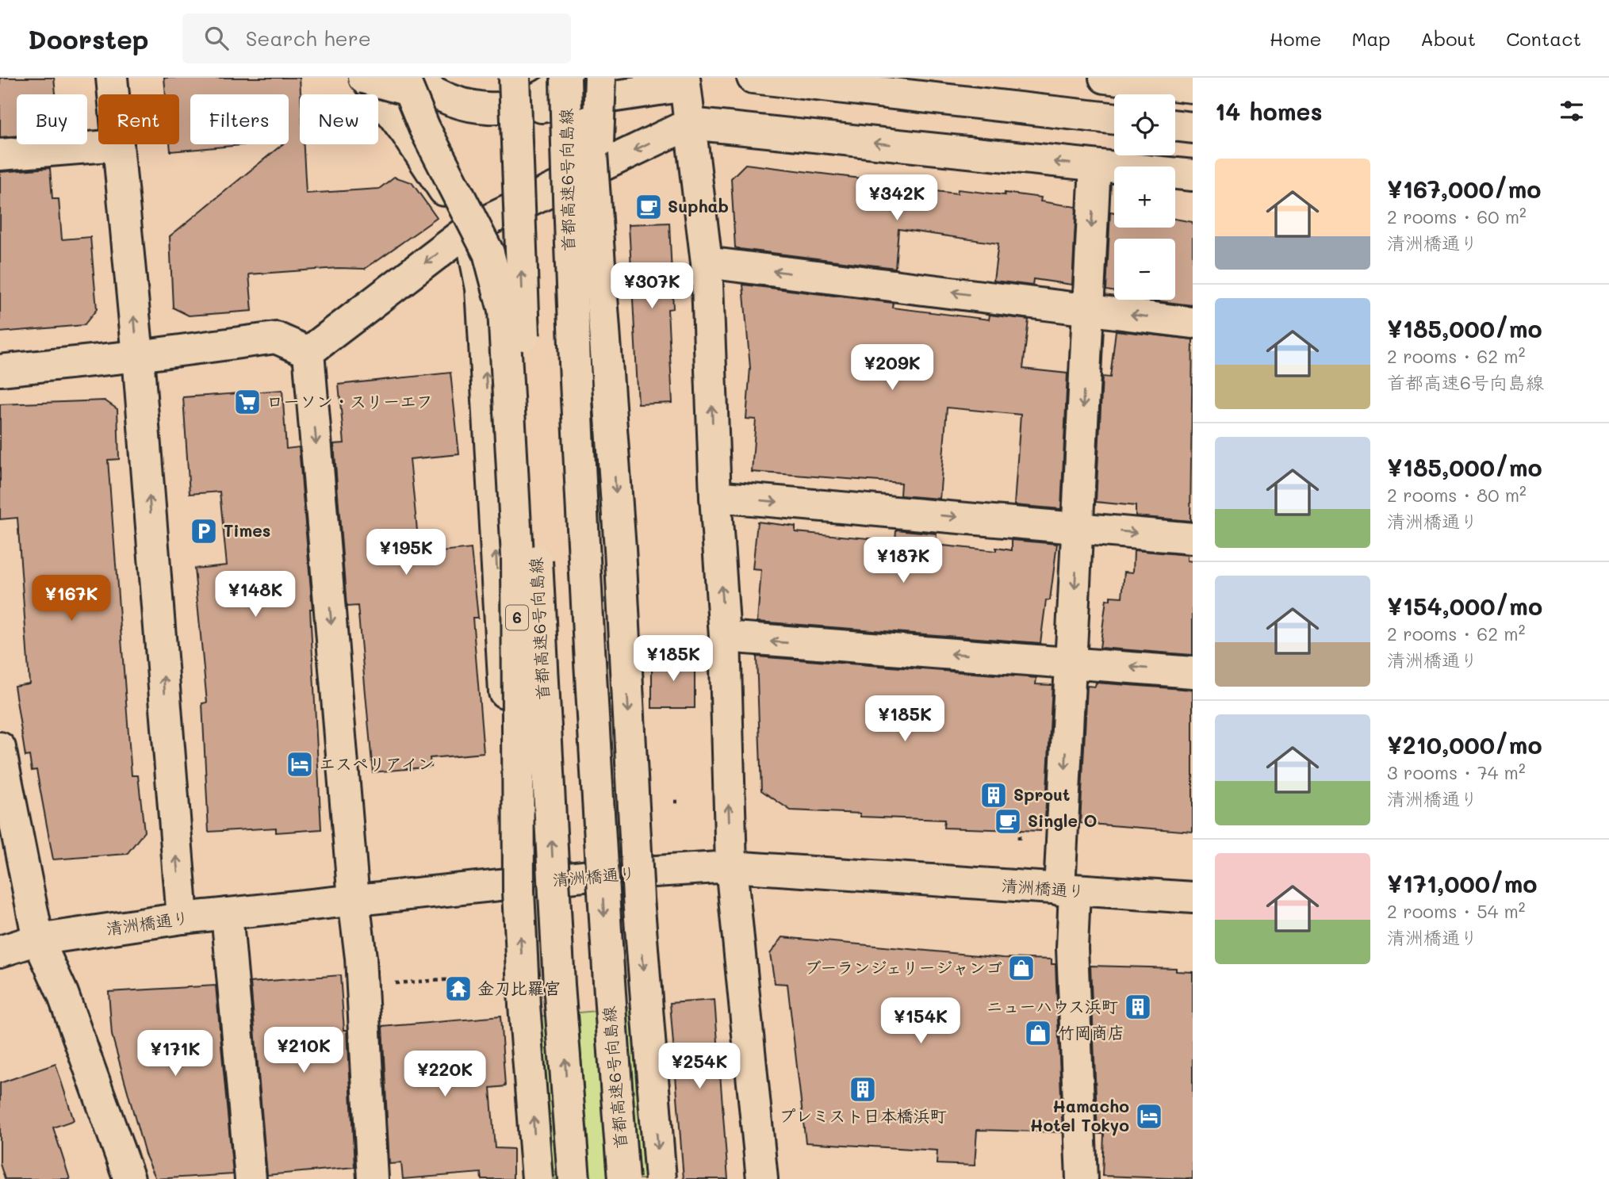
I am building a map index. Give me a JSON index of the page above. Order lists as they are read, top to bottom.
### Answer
{
  "streets": {
    "main road": ["首都高速6号向島線", "6", "清洲橋通り"]
  },
  "places": {
    "cafe": ["Suphab", "Single O"],
    "supermarket": ["ローソン・スリーエフ"],
    "parking": ["Times"],
    "hotel": ["エスペリアイン", "Hamacho Hotel Tokyo"],
    "building": ["Sprout", "ニューハウス浜町", "プレミスト日本橋浜町"],
    "shop": ["ブーランジェリージャンゴ", "竹岡商店"],
    "temple": ["金刀比羅宮"]
  },
  "page": {
    "header": "Doorstep",
    "search": "Search here",
    "nav": [
      "Home",
      "Map",
      "About",
      "Contact"
    ],
    "heading": "14 homes",
    "map_buttons": ["+", "−"],
    "chip": [
      "Buy",
      "Rent",
      "Filters",
      "New"
    ],
    "list": [
      {
        "name": "¥167,000/mo",
        "note": "2 rooms · 60 m² · 清洲橋通り"
      },
      {
        "name": "¥185,000/mo",
        "note": "2 rooms · 62 m² · 首都高速6号向島線"
      },
      {
        "name": "¥185,000/mo",
        "note": "2 rooms · 80 m² · 清洲橋通り"
      },
      {
        "name": "¥154,000/mo",
        "note": "2 rooms · 62 m² · 清洲橋通り"
      },
      {
        "name": "¥210,000/mo",
        "note": "3 rooms · 74 m² · 清洲橋通り"
      },
      {
        "name": "¥171,000/mo",
        "note": "2 rooms · 54 m² · 清洲橋通り"
      }
    ],
    "price": [
      "¥342K",
      "¥307K",
      "¥209K",
      "¥195K",
      "¥187K",
      "¥148K",
      "¥167K",
      "¥185K",
      "¥185K",
      "¥154K",
      "¥210K",
      "¥171K",
      "¥254K",
      "¥220K"
    ]
  }
}
